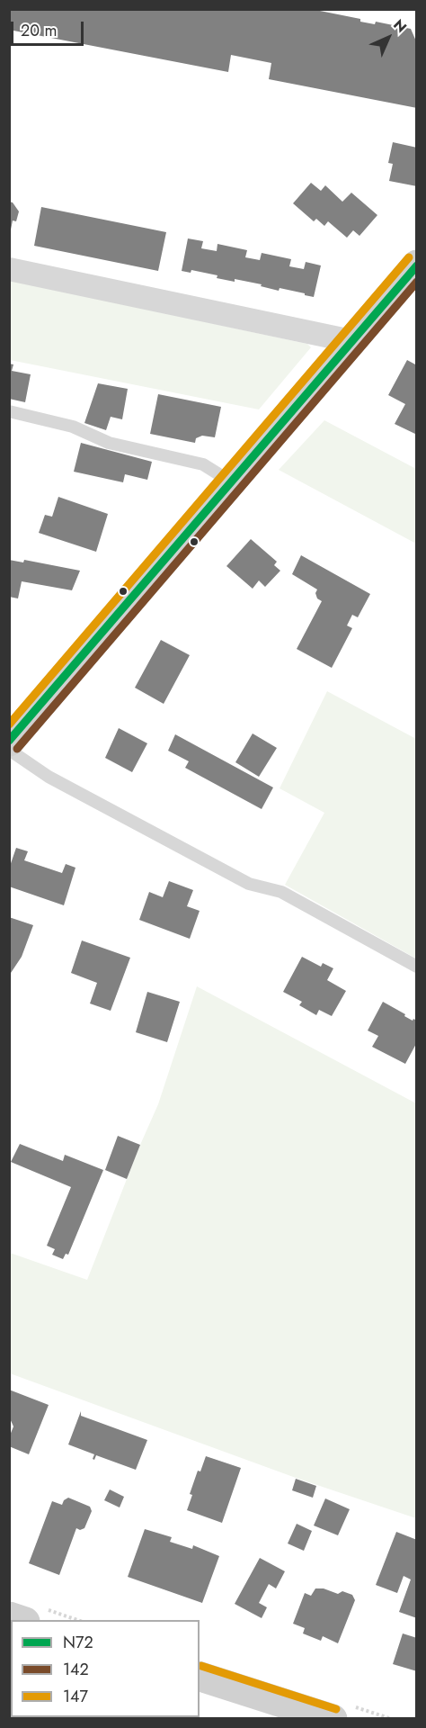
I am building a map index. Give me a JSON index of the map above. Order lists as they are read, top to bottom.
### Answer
{
  "lines": ["transit line 147", "transit line N72", "transit line 142"],
  "legend": ["N72", "142", "147"],
  "scale_bar": "20 m",
  "north": "top right"
}
